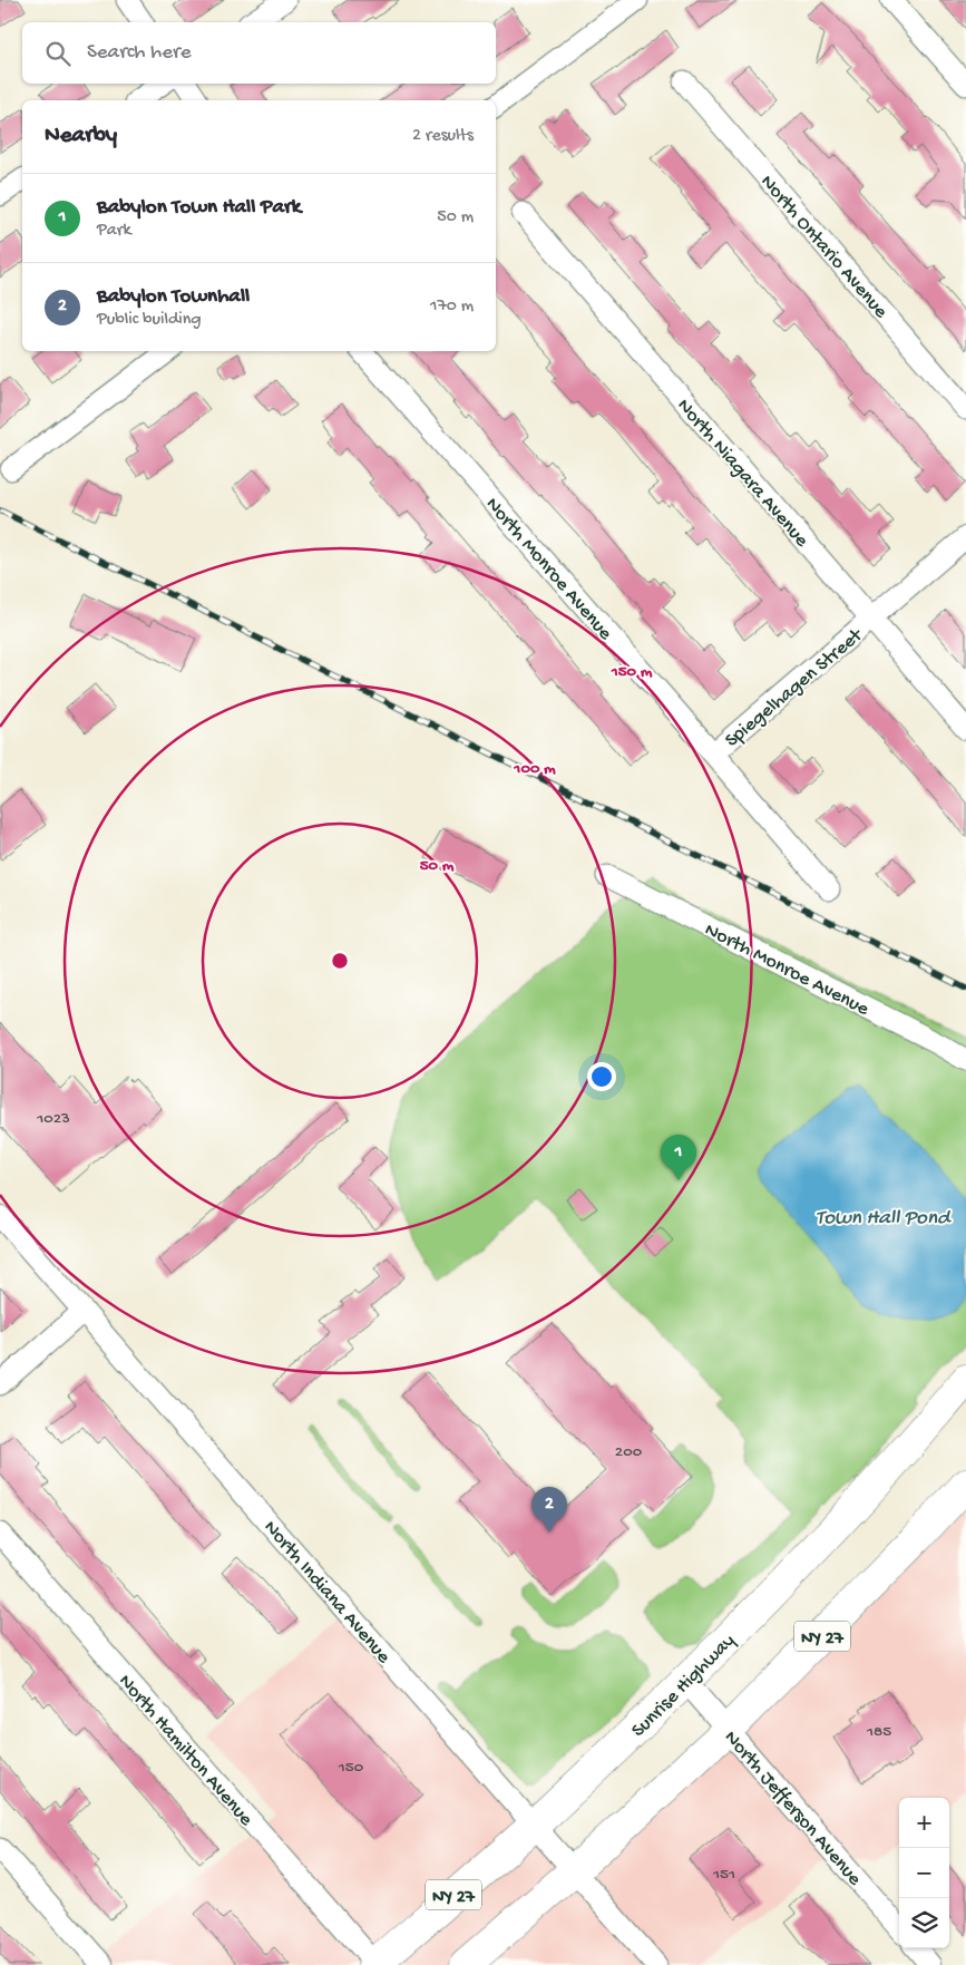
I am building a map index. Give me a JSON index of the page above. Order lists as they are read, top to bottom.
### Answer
{
  "streets": {
    "highway": ["NY 27", "Sunrise Highway"],
    "street": [
      "North Ontario Avenue",
      "North Niagara Avenue",
      "North Monroe Avenue",
      "Spiegelhagen Street",
      "North Indiana Avenue",
      "North Hamilton Avenue",
      "North Jefferson Avenue"
    ]
  },
  "crossings": [
    ["North Niagara Avenue", "Spiegelhagen Street"],
    ["North Monroe Avenue", "Spiegelhagen Street"],
    ["North Indiana Avenue", "NY 27"],
    ["North Indiana Avenue", "Sunrise Highway"],
    ["NY 27", "North Jefferson Avenue"],
    ["Sunrise Highway", "North Hamilton Avenue"],
    ["Sunrise Highway", "North Jefferson Avenue"]
  ],
  "water": ["Town Hall Pond"],
  "house_numbers": [
    "1023",
    "200",
    "185",
    "150",
    "151"
  ],
  "page": {
    "search": "Search here",
    "heading": ["Nearby", "2 results"],
    "list": [
      {
        "mark": "1",
        "name": "Babylon Town Hall Park",
        "note": "Park",
        "value": "50 m"
      },
      {
        "mark": "2",
        "name": "Babylon Townhall",
        "note": "Public building",
        "value": "170 m"
      }
    ],
    "pins": ["1", "2"],
    "map_buttons": ["+", "−"]
  },
  "rings": ["150 m", "100 m", "50 m"]
}
